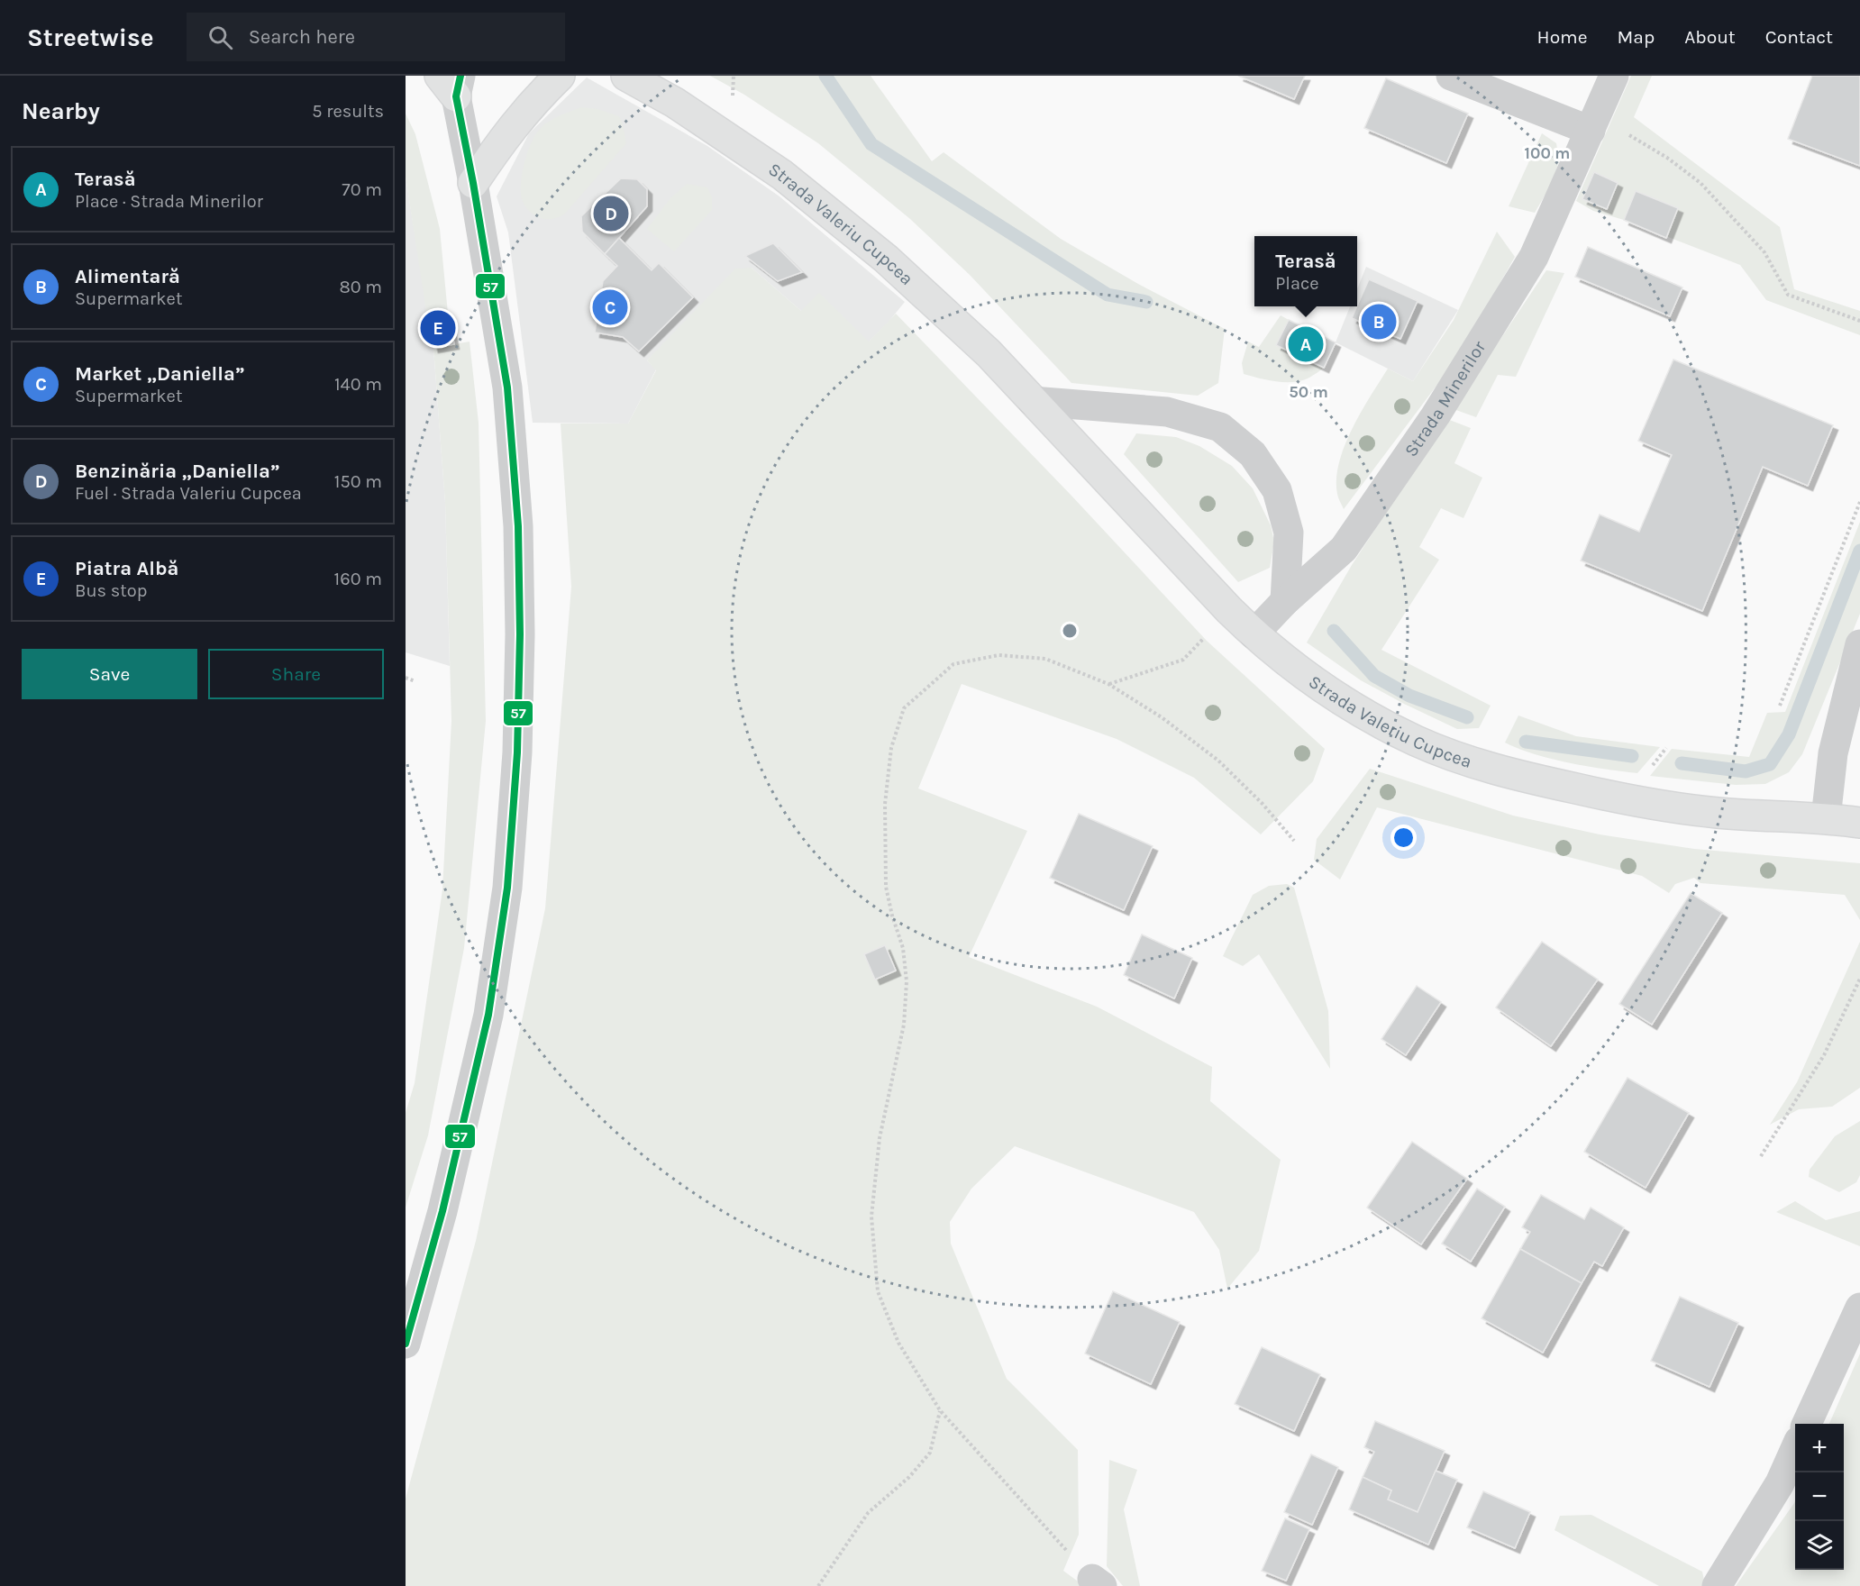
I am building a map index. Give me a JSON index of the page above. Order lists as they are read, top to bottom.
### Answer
{
  "streets": {
    "main road": ["Strada Valeriu Cupcea"],
    "street": ["Strada Minerilor"]
  },
  "crossings": [
    ["Strada Valeriu Cupcea", "Strada Minerilor"]
  ],
  "lines": ["transit line 57"],
  "page": {
    "header": "Streetwise",
    "search": "Search here",
    "nav": [
      "Home",
      "Map",
      "About",
      "Contact"
    ],
    "heading": ["Nearby", "5 results"],
    "list": [
      {
        "mark": "A",
        "name": "Terasă",
        "note": "Place · Strada Minerilor",
        "value": "70 m"
      },
      {
        "mark": "B",
        "name": "Alimentară",
        "note": "Supermarket",
        "value": "80 m"
      },
      {
        "mark": "C",
        "name": "Market „Daniella”",
        "note": "Supermarket",
        "value": "140 m"
      },
      {
        "mark": "D",
        "name": "Benzinăria „Daniella”",
        "note": "Fuel · Strada Valeriu Cupcea",
        "value": "150 m"
      },
      {
        "mark": "E",
        "name": "Piatra Albă",
        "note": "Bus stop",
        "value": "160 m"
      }
    ],
    "pins": [
      "D",
      "C",
      "B",
      "E",
      "A"
    ],
    "popup": ["Terasă", "Place"],
    "buttons": ["Save", "Share"],
    "map_buttons": ["+", "−"]
  },
  "rings": ["100 m", "50 m"]
}
